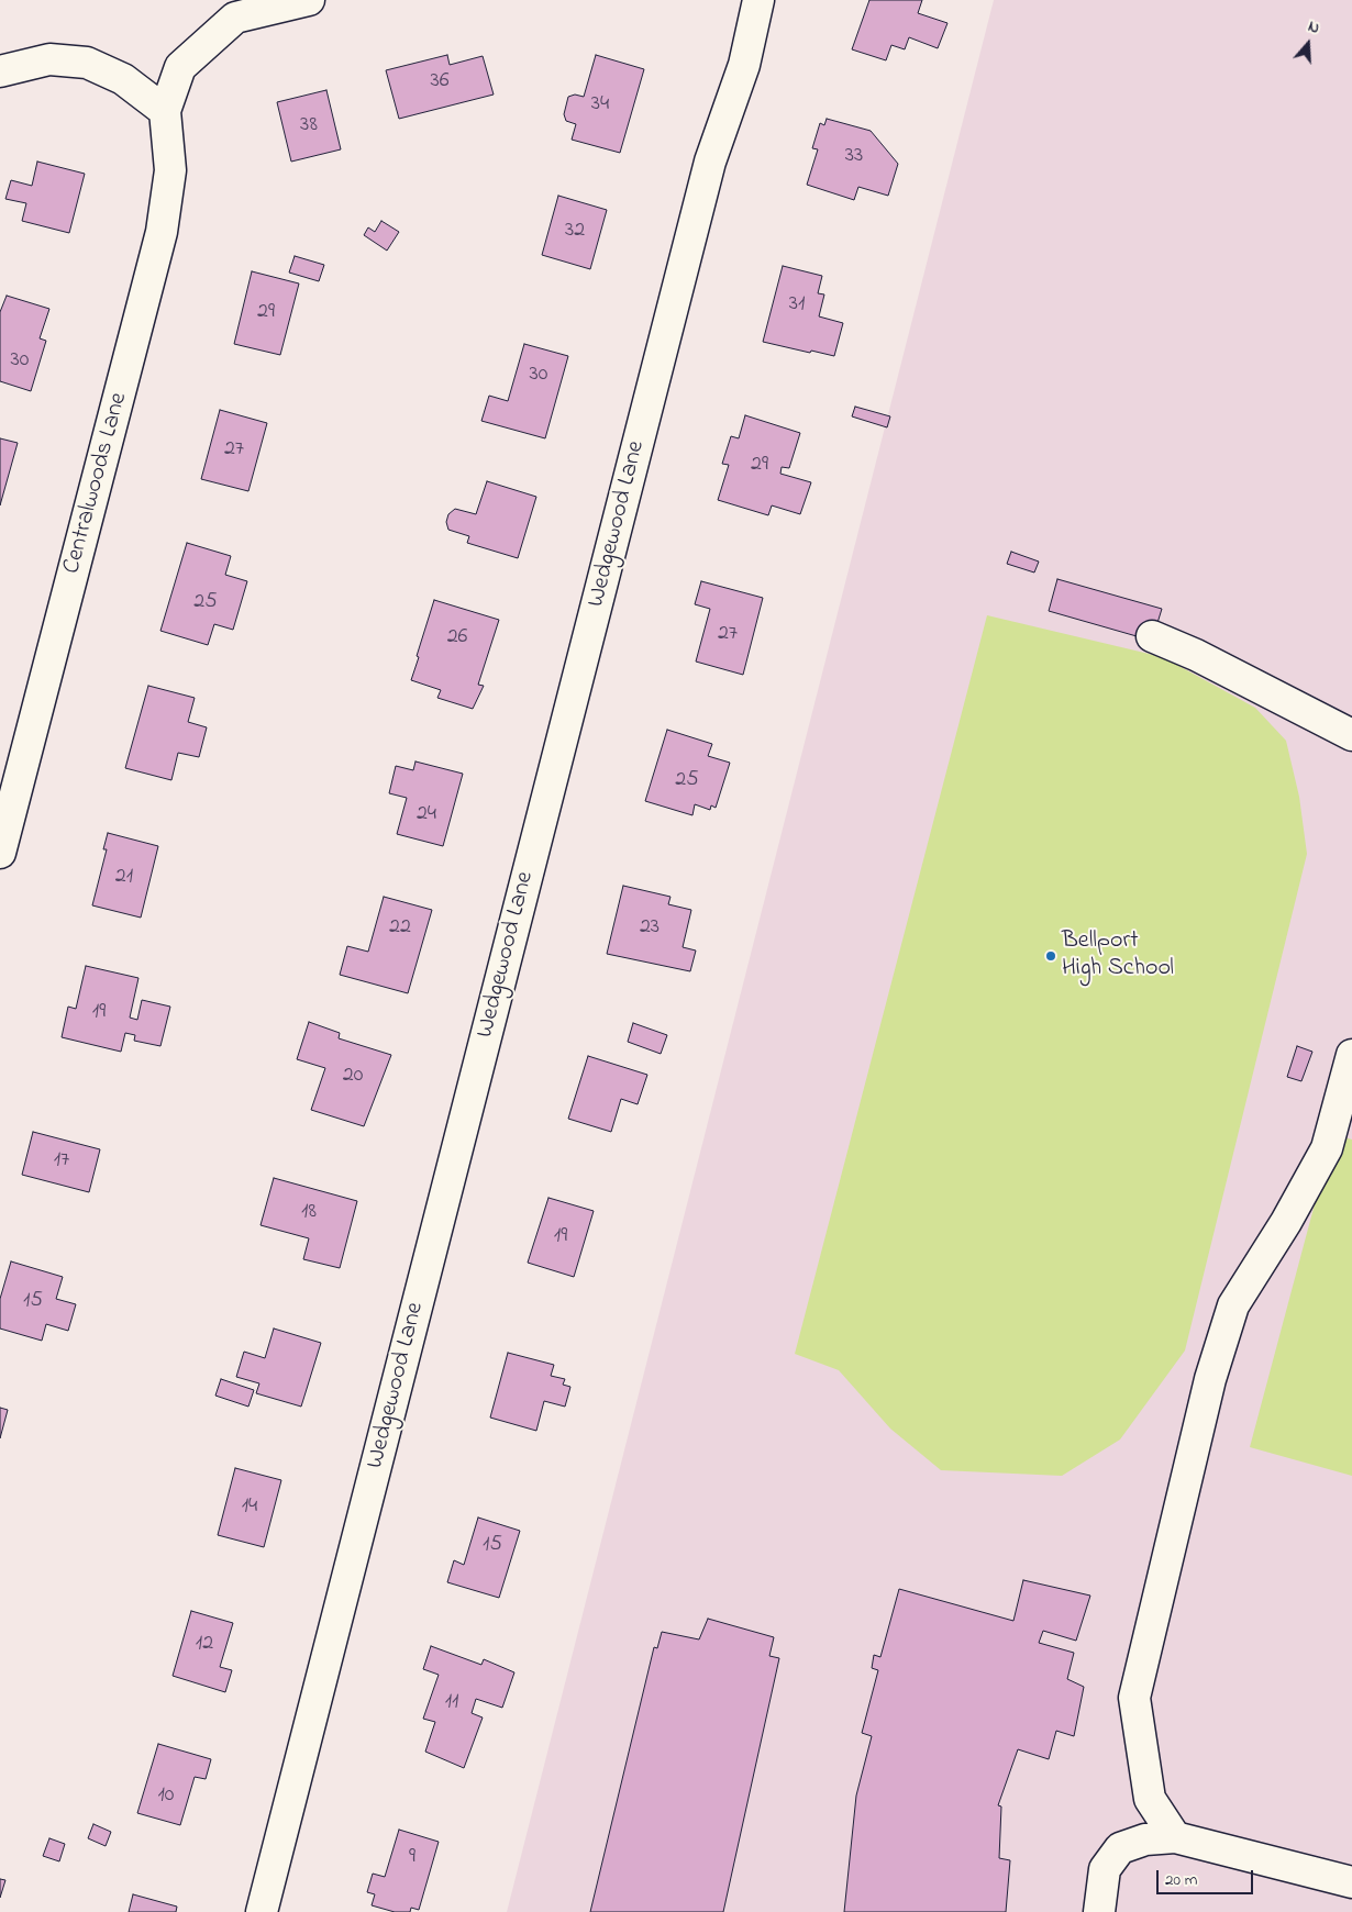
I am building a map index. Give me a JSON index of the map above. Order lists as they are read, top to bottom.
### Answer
{
  "streets": {
    "street": ["Centralwoods Lane", "Wedgewood Lane"]
  },
  "places": ["Bellport High School"],
  "house_numbers": [
    "36",
    "34",
    "38",
    "33",
    "32",
    "31",
    "29",
    "30",
    "30",
    "27",
    "29",
    "25",
    "27",
    "26",
    "25",
    "24",
    "21",
    "22",
    "23",
    "19",
    "20",
    "17",
    "18",
    "19",
    "15",
    "14",
    "15",
    "12",
    "11",
    "10",
    "9"
  ],
  "scale_bar": "20 m",
  "north": "top"
}
